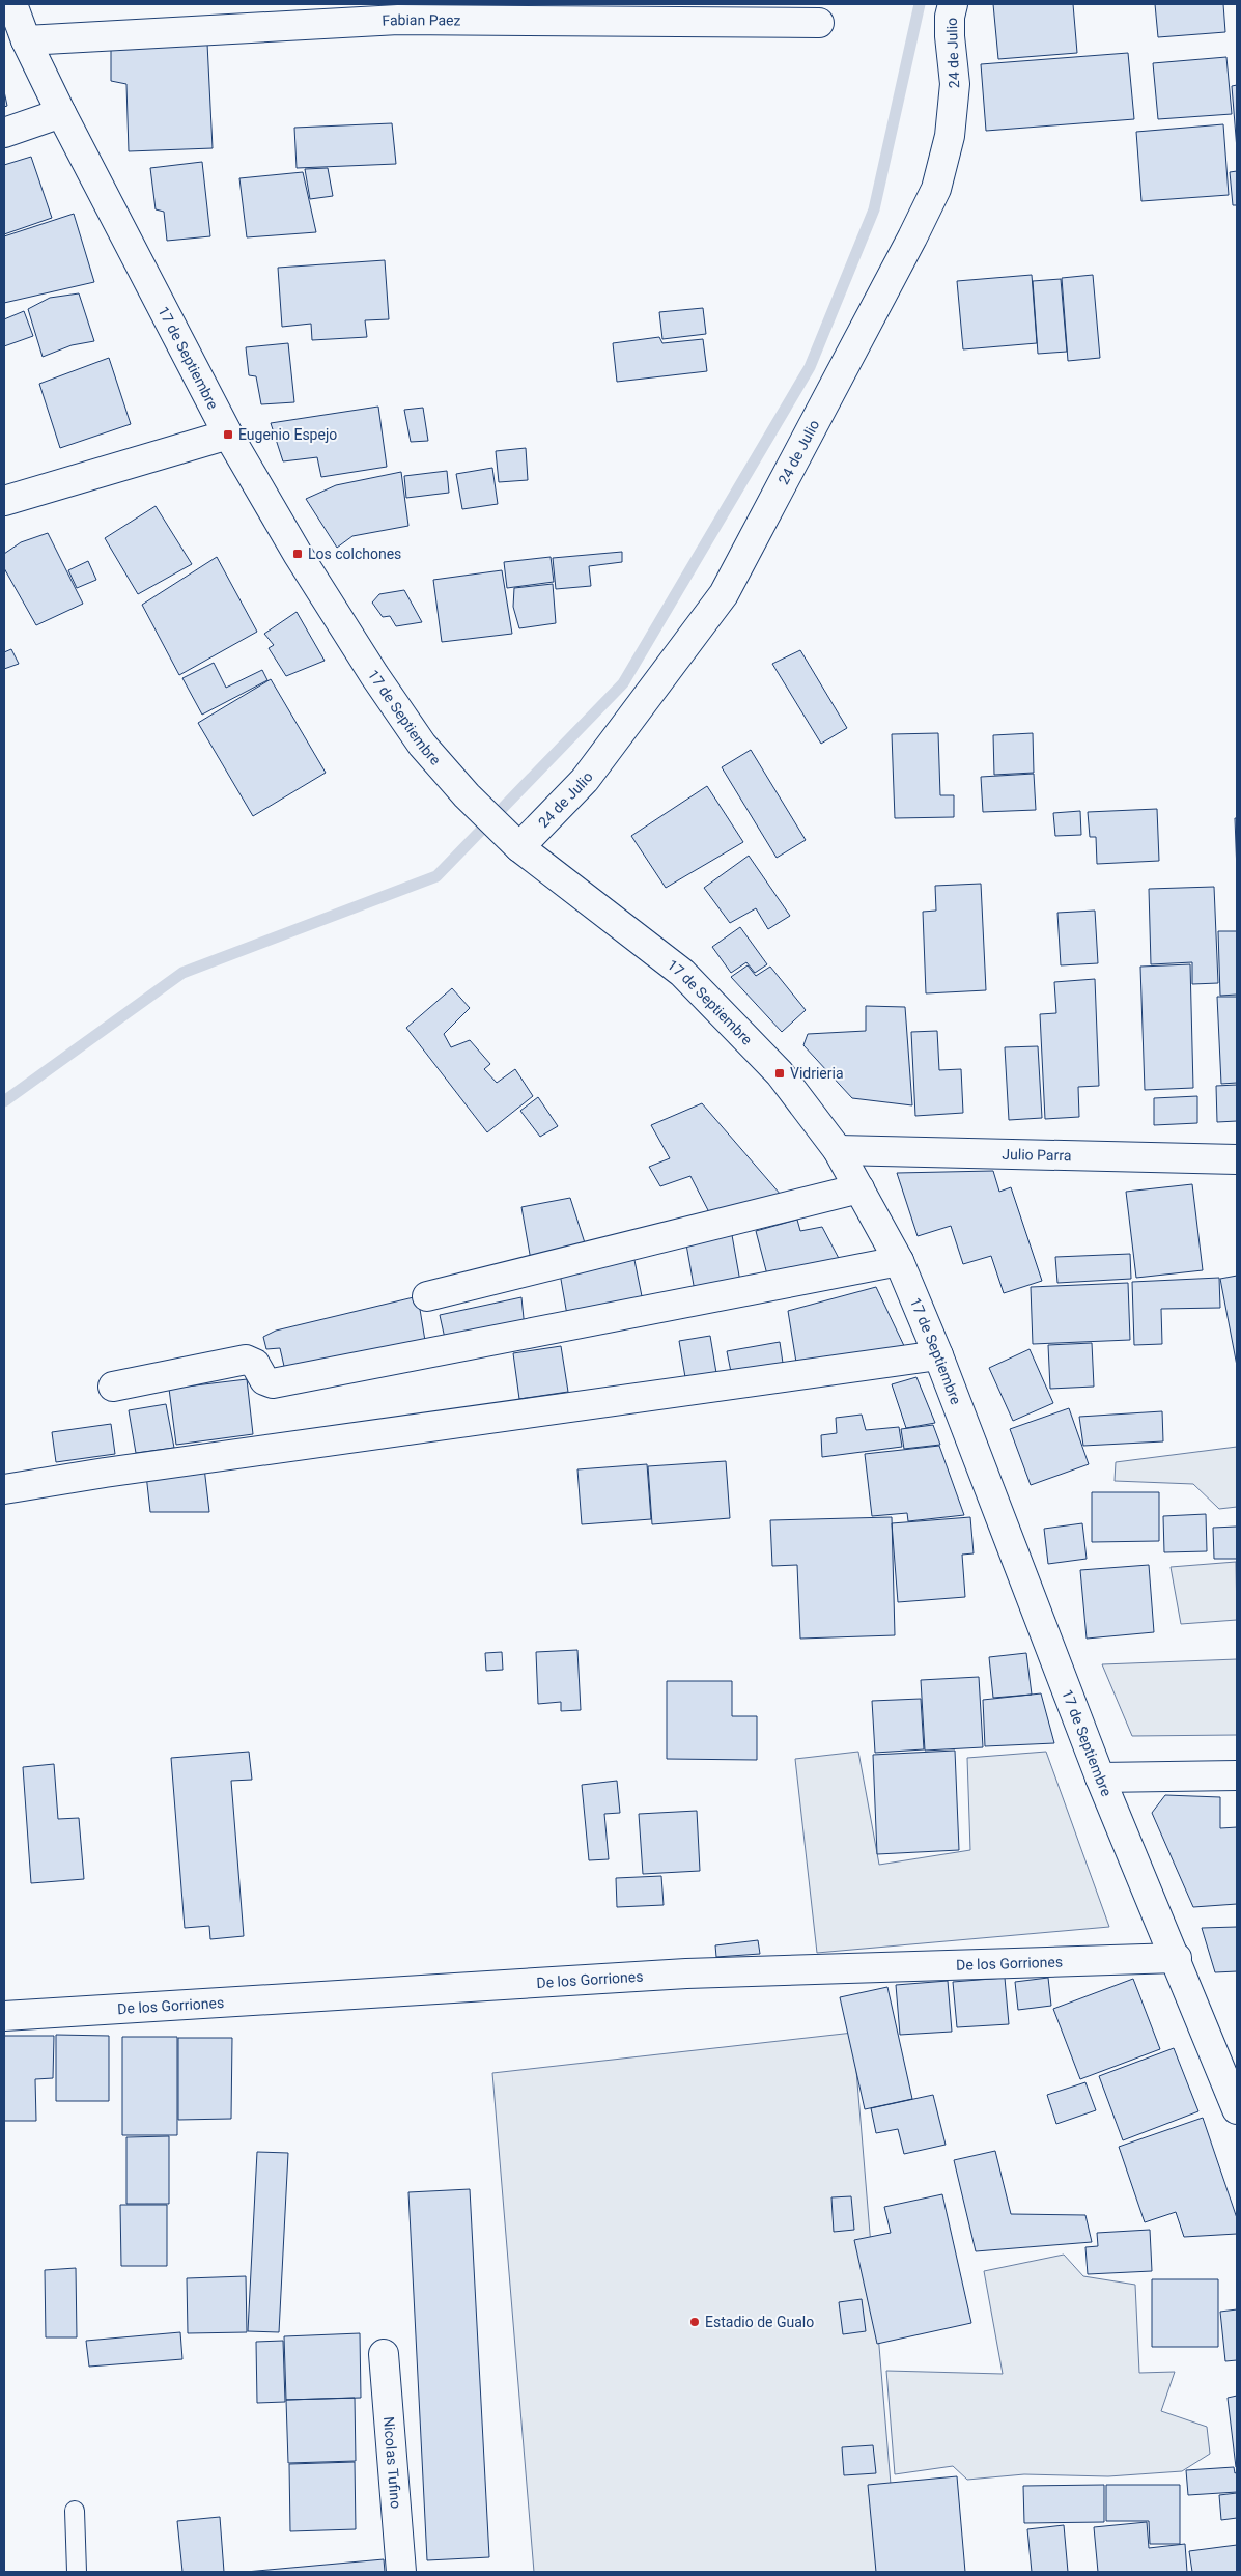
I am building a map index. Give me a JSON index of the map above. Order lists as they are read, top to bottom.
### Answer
{
  "streets": {
    "street": [
      "Fabian Paez",
      "24 de Julio",
      "17 de Septiembre",
      "Julio Parra",
      "De los Gorriones",
      "Nicolas Tufino"
    ]
  },
  "crossings": [
    ["Fabian Paez", "17 de Septiembre"],
    ["24 de Julio", "17 de Septiembre"],
    ["17 de Septiembre", "Julio Parra"],
    ["17 de Septiembre", "De los Gorriones"]
  ],
  "places": {
    "transit": ["Eugenio Espejo", "Los colchones", "Vidrieria"],
    "other": ["Estadio de Gualo"]
  }
}
